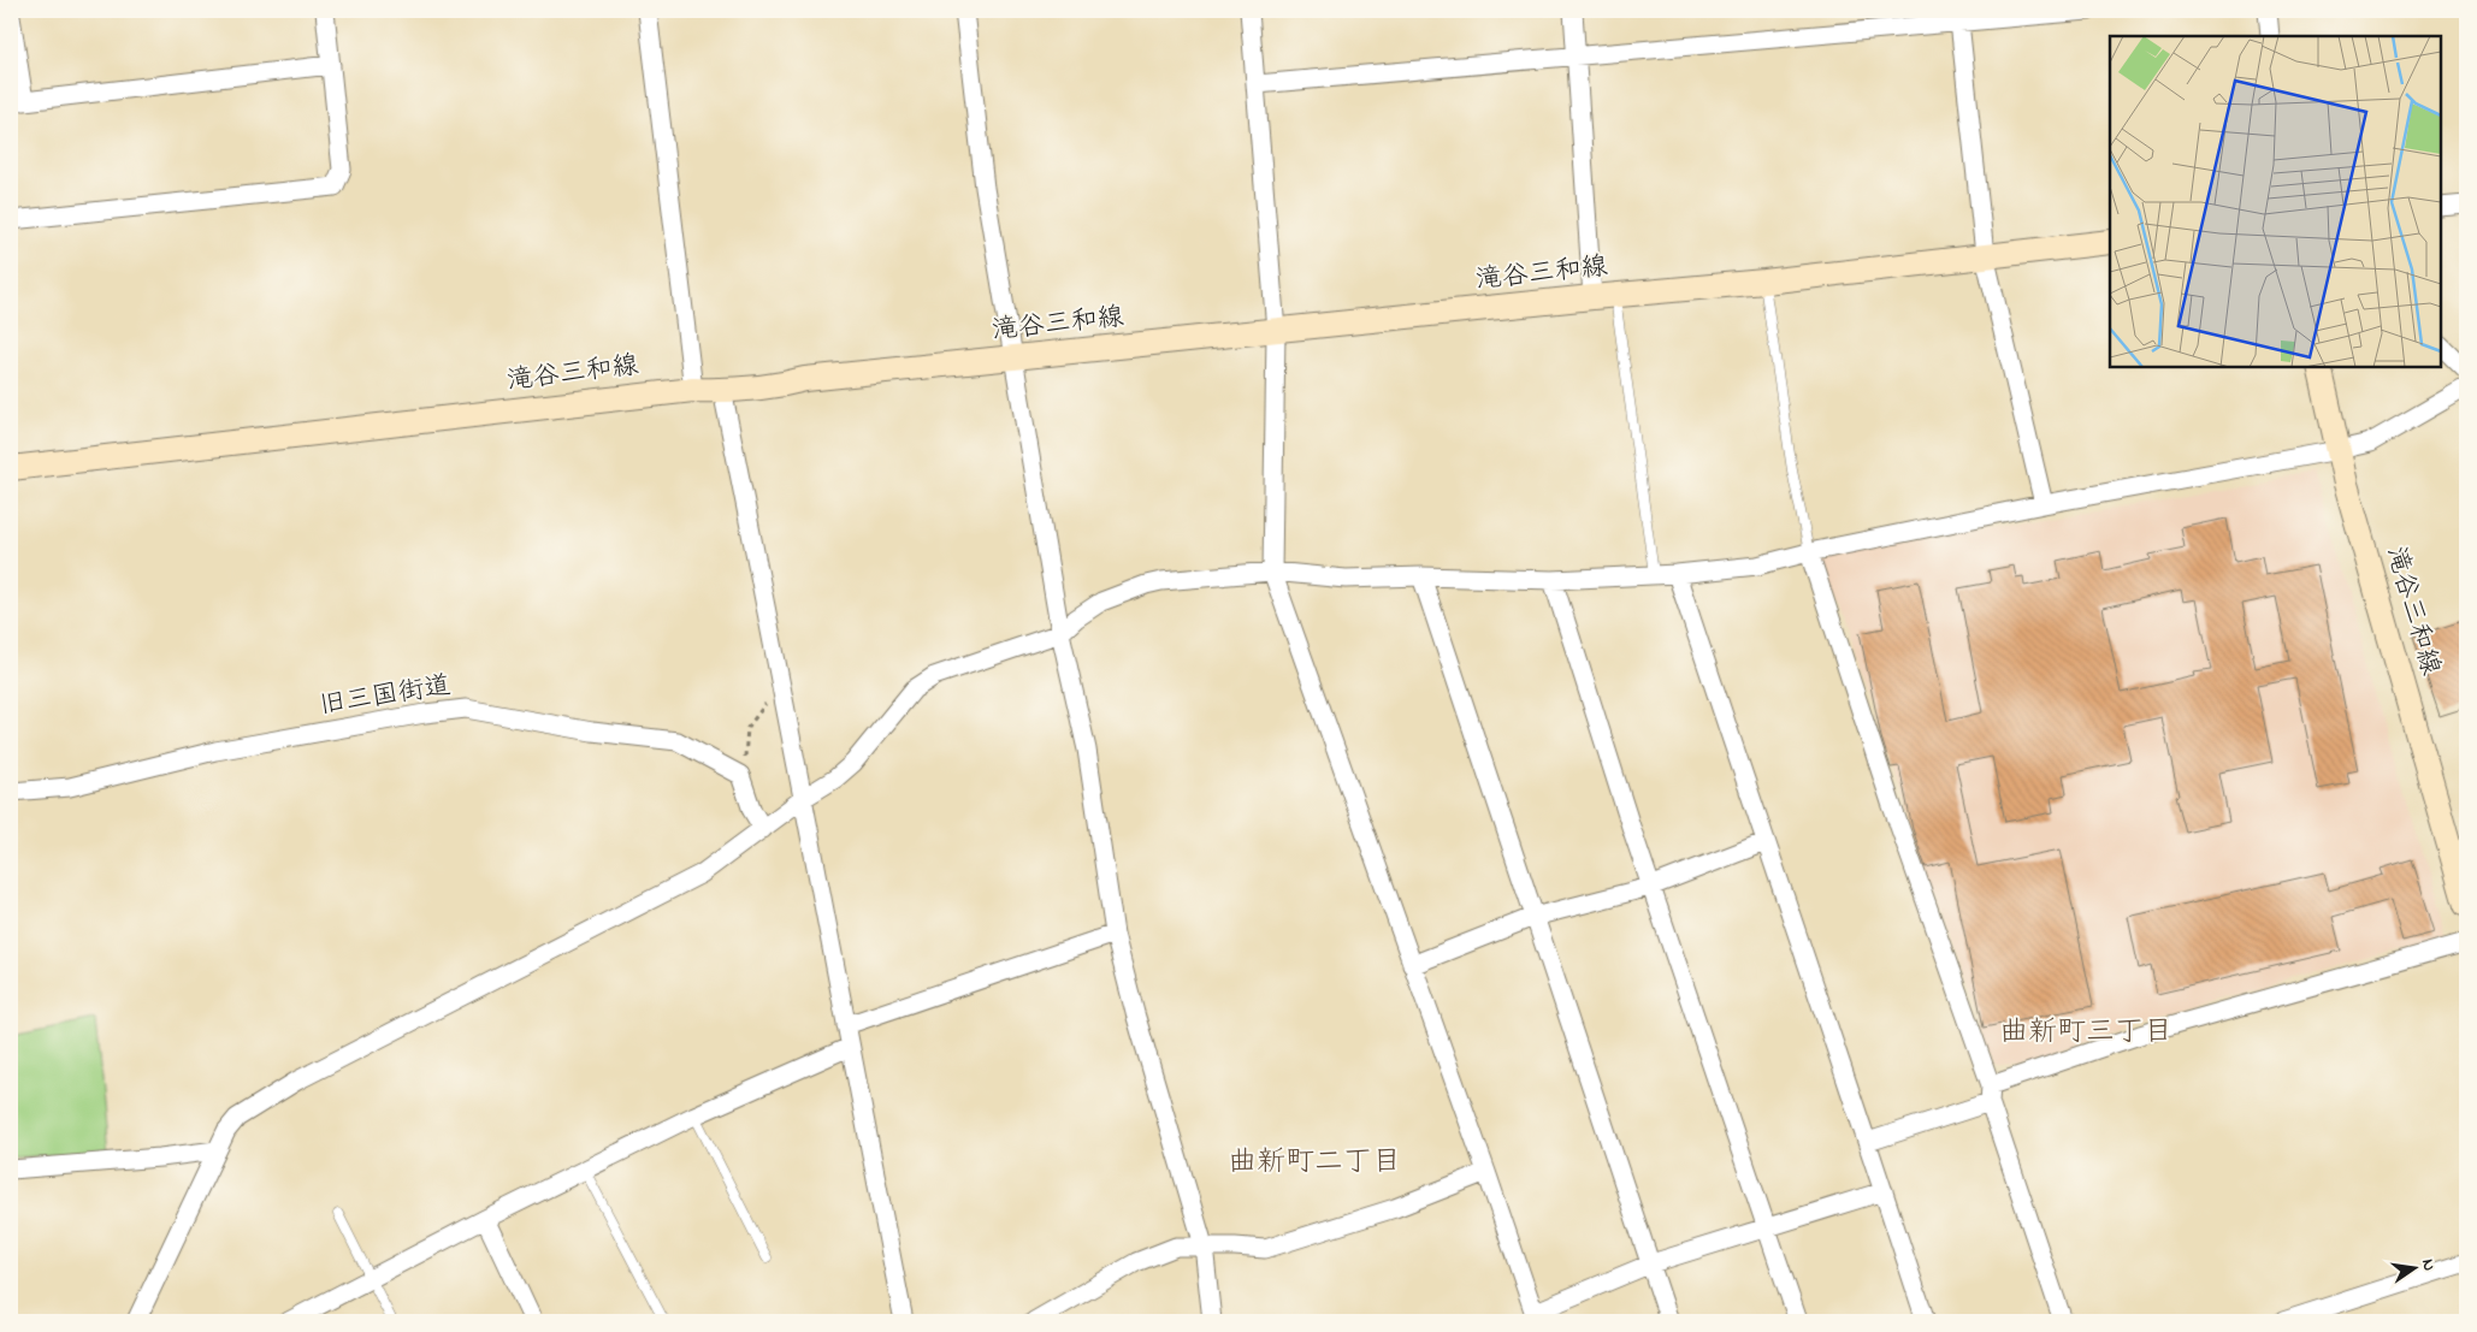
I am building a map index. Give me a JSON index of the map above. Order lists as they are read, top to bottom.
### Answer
{
  "streets": {
    "main road": ["滝谷三和線"],
    "street": ["旧三国街道"]
  },
  "districts": ["曲新町三丁目", "曲新町二丁目"],
  "north": "right"
}
